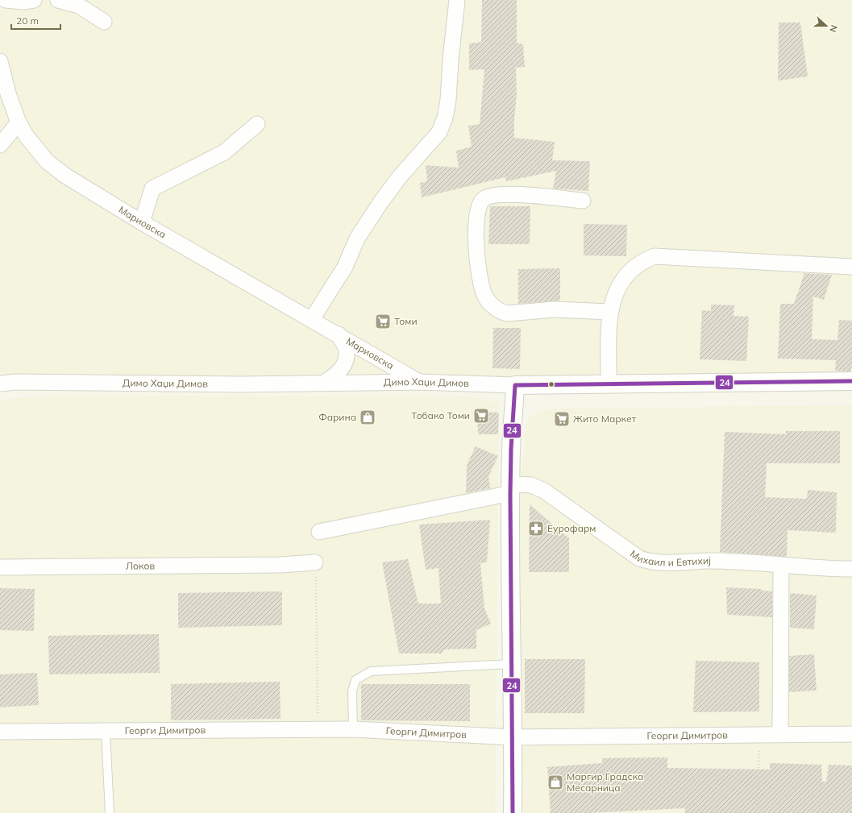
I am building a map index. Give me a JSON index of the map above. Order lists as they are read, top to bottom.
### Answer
{
  "streets": {
    "street": [
      "Мариовска",
      "Димо Хаџи Димов",
      "Михаил и Евтихиј",
      "Локов",
      "Георги Димитров"
    ]
  },
  "crossings": [
    ["Мариовска", "Димо Хаџи Димов"]
  ],
  "places": {
    "supermarket": ["Томи", "Тобако Томи", "Жито Маркет"],
    "shop": ["Фарина", "Маргир Градска Месарница"],
    "pharmacy": ["Еурофарм"]
  },
  "lines": ["transit line 24"],
  "scale_bar": "20 m",
  "north": "right"
}
